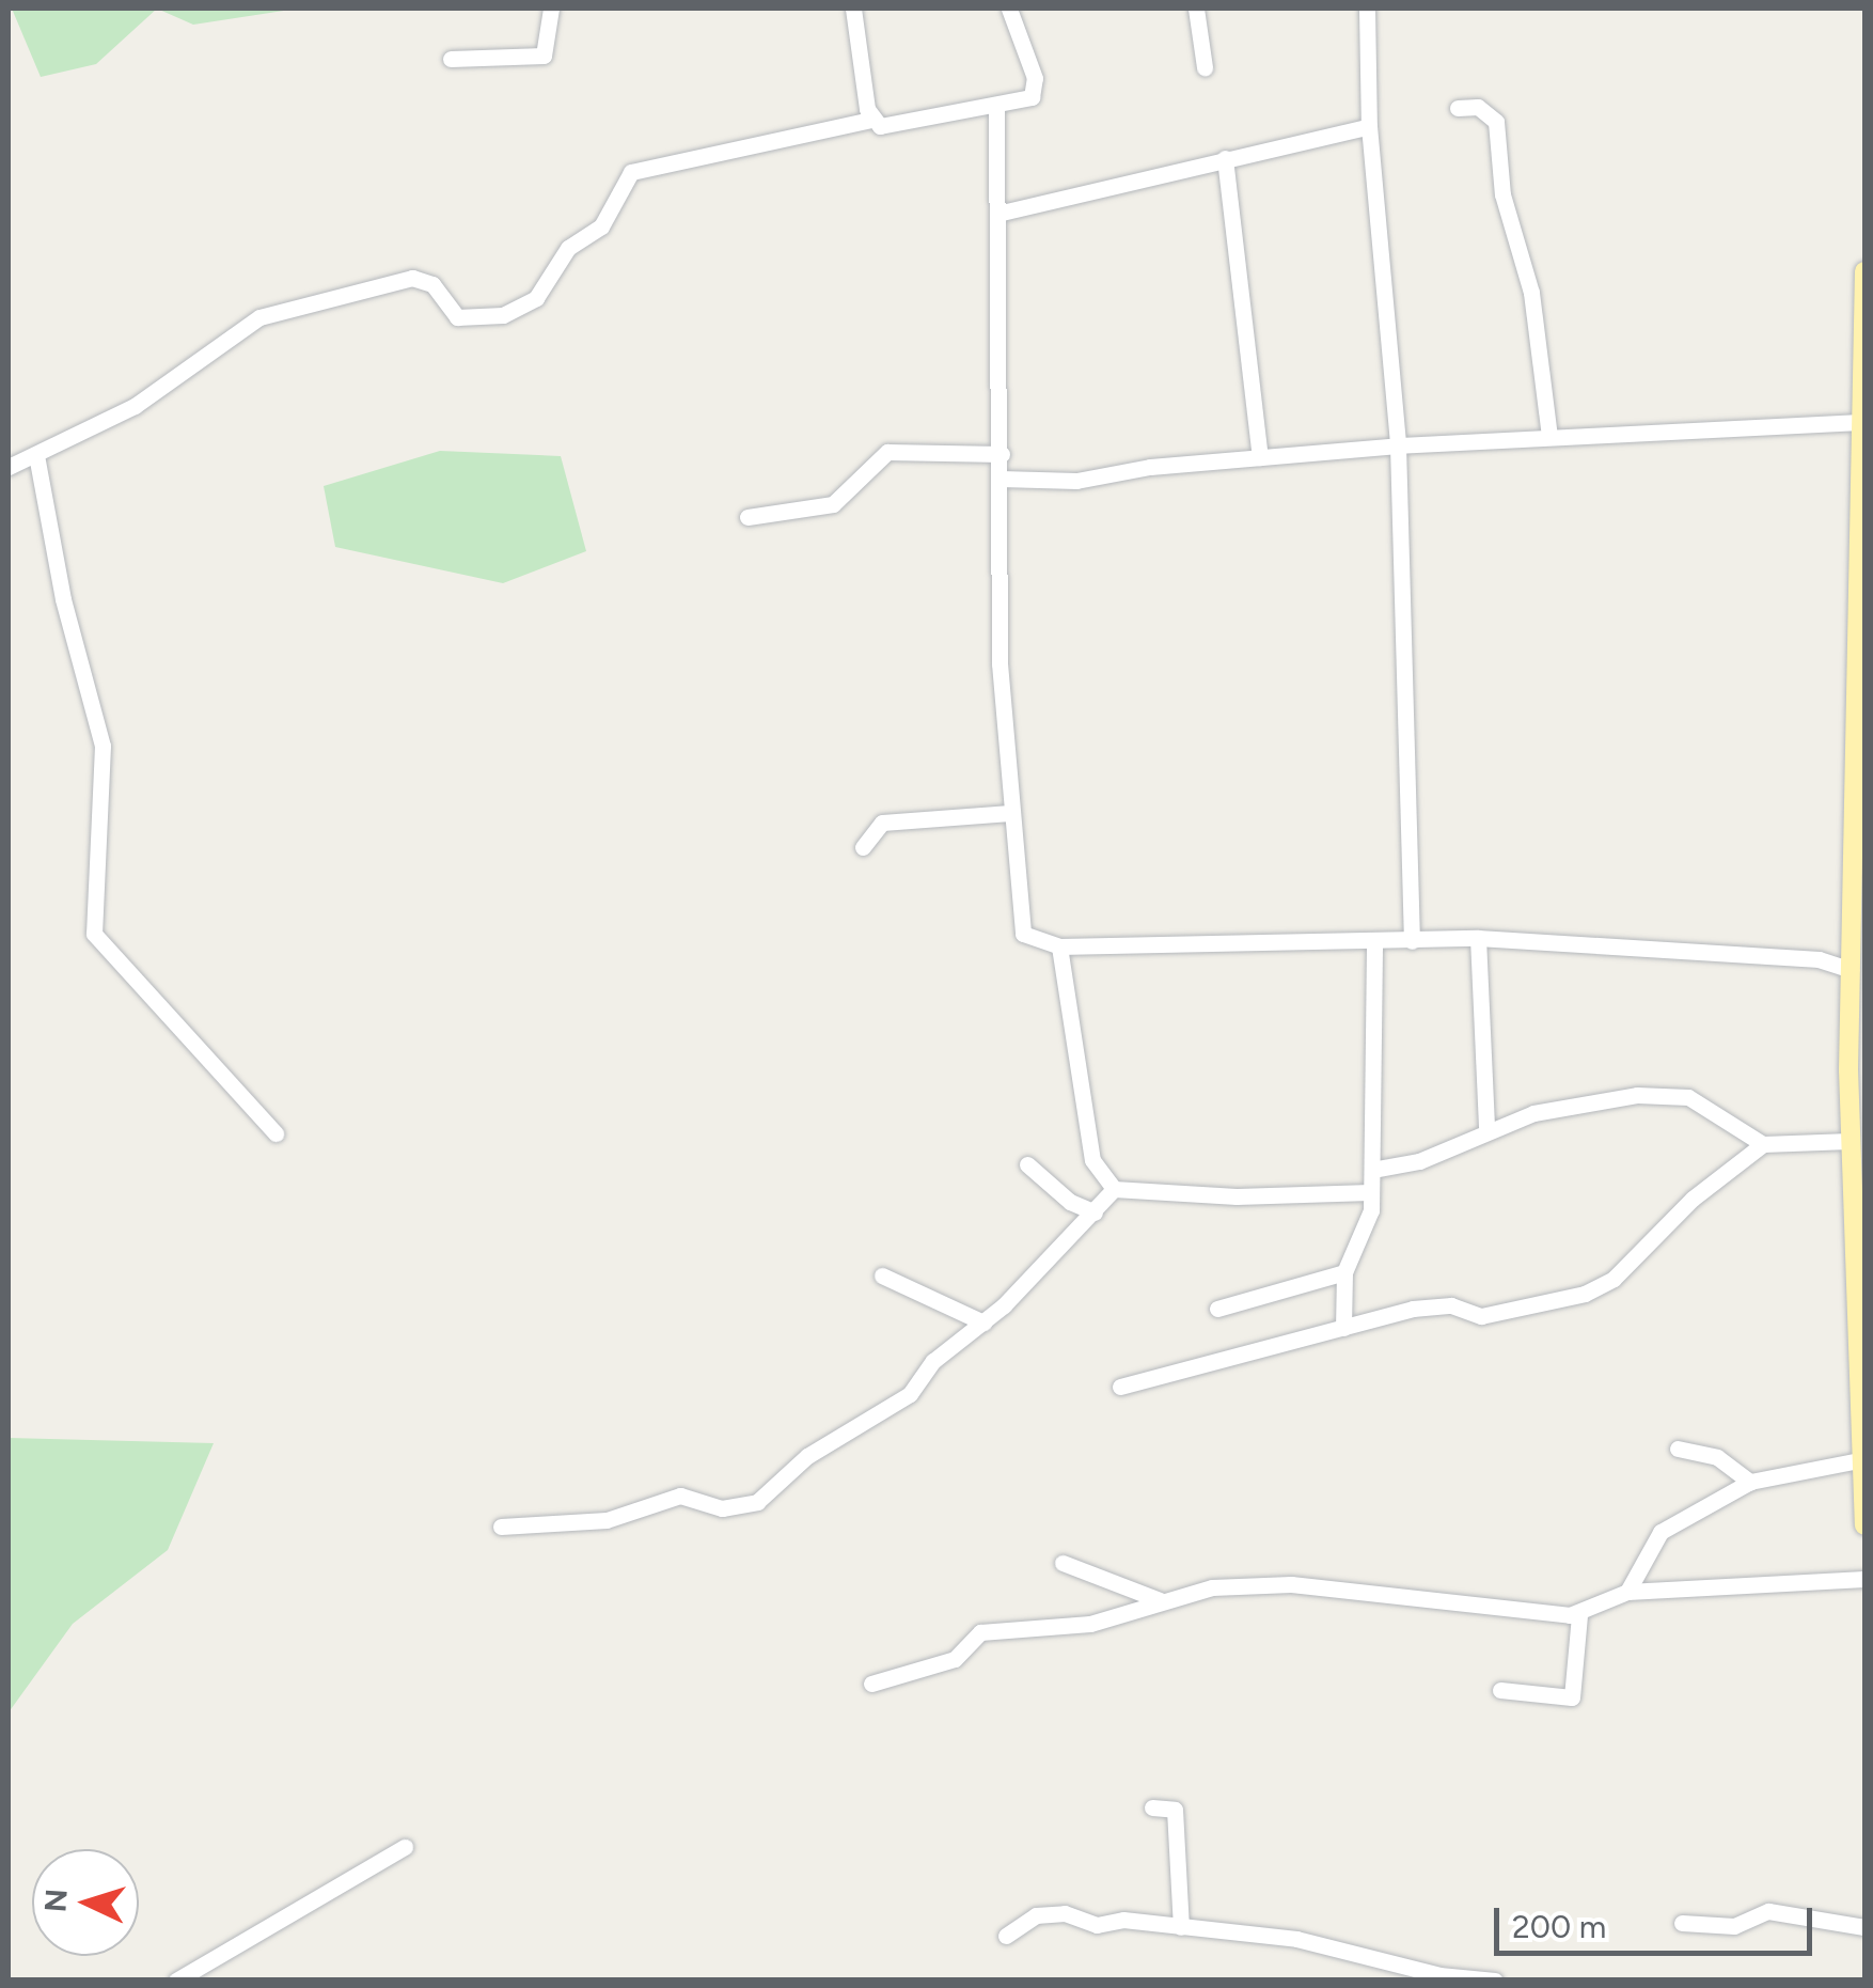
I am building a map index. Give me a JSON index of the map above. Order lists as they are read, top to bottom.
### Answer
{
  "scale_bar": "200 m",
  "north": "left"
}
